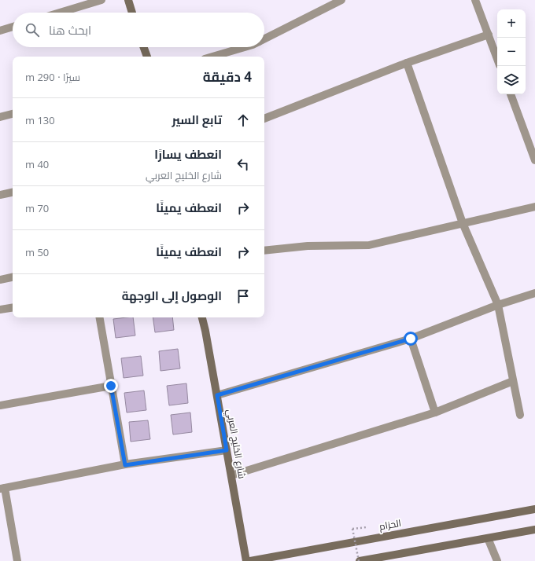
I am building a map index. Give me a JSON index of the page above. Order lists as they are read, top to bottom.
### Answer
{
  "streets": {
    "main road": ["شارع الخليج العربي", "الحزام"]
  },
  "page": {
    "map_buttons": ["+", "−"],
    "search": "ابحث هنا",
    "heading": ["4 دقيقة", "سيرًا · 290 m"],
    "list": [
      ["تابع السير", "130 m"],
      ["انعطف يسارًا", "شارع الخليج العربي", "40 m"],
      ["انعطف يمينًا", "70 m"],
      ["انعطف يمينًا", "50 m"],
      "الوصول إلى الوجهة"
    ]
  }
}
